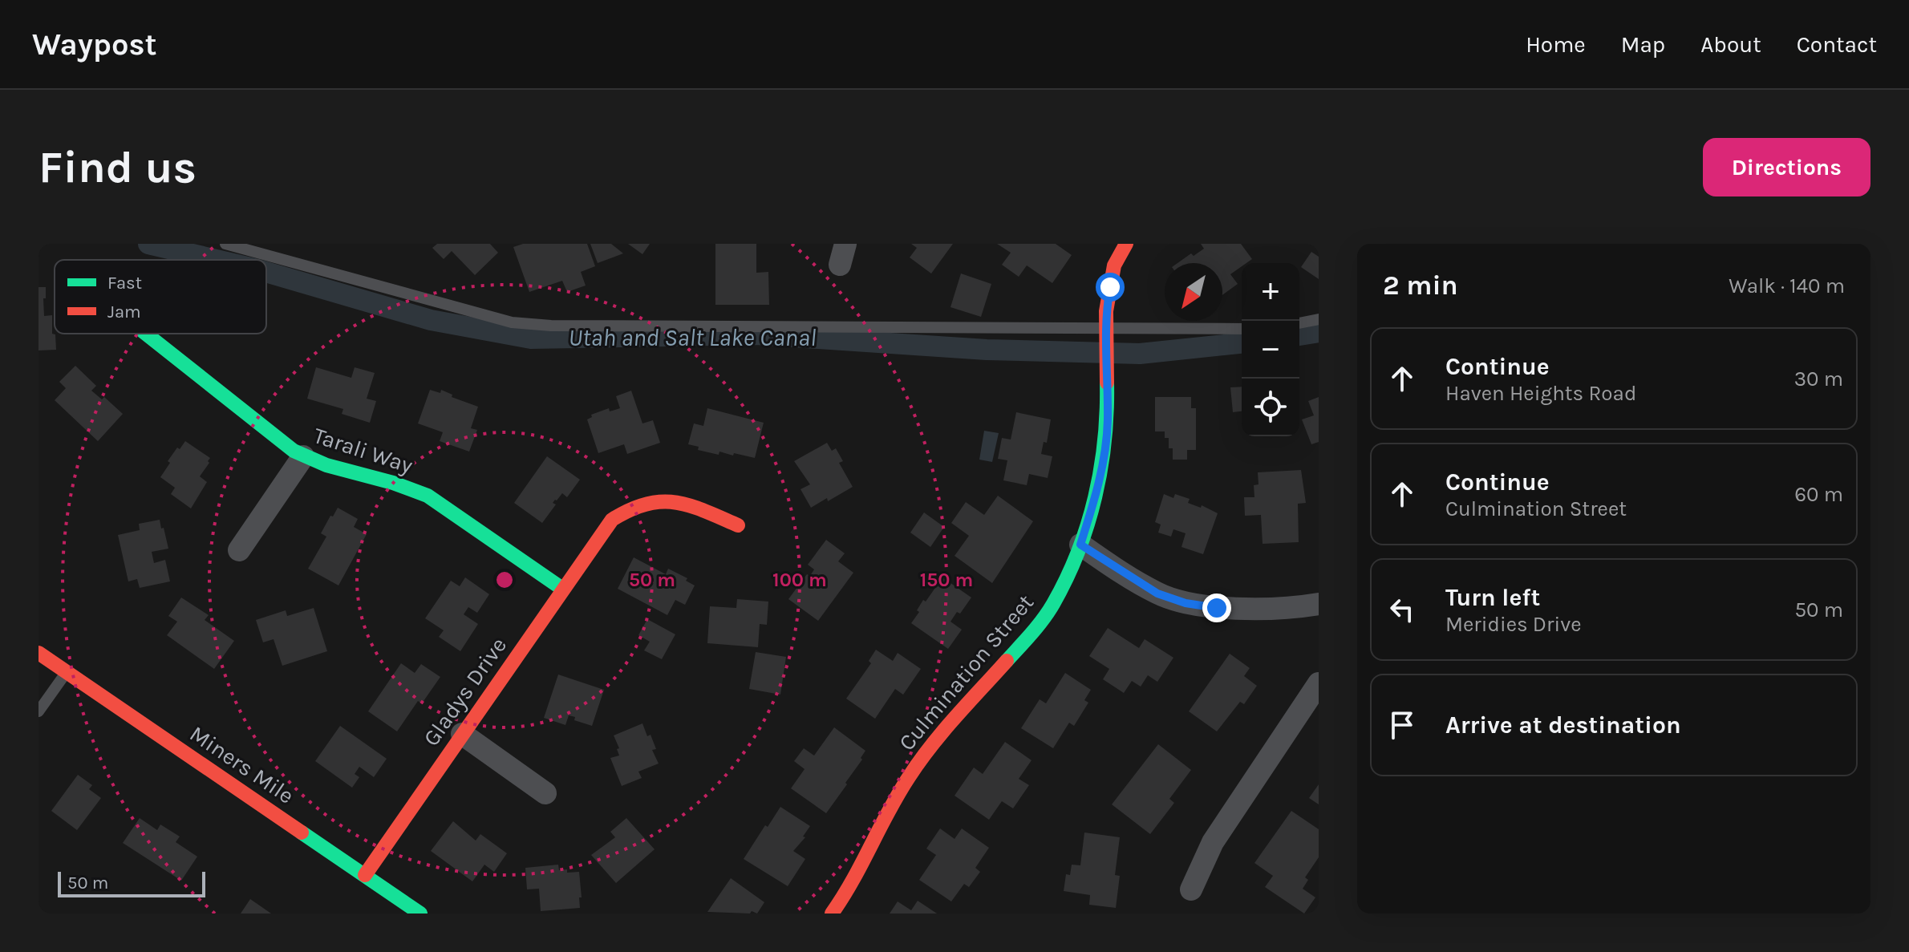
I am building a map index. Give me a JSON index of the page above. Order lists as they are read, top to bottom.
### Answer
{
  "streets": {
    "street": [
      "Tarali Way",
      "Culmination Street",
      "Gladys Drive",
      "Miners Mile"
    ]
  },
  "crossings": [
    ["Tarali Way", "Gladys Drive"],
    ["Gladys Drive", "Miners Mile"]
  ],
  "water": ["Utah and Salt Lake Canal"],
  "legend": ["Fast", "Jam"],
  "scale_bar": "50 m",
  "north": "bottom left",
  "page": {
    "header": "Waypost",
    "nav": [
      "Home",
      "Map",
      "About",
      "Contact"
    ],
    "buttons": "Directions",
    "title": "Find us",
    "heading": ["2 min", "Walk · 140 m"],
    "map_buttons": ["+", "−"],
    "list": [
      ["Continue", "Haven Heights Road", "30 m"],
      ["Continue", "Culmination Street", "60 m"],
      ["Turn left", "Meridies Drive", "50 m"],
      "Arrive at destination"
    ],
    "scale": "50 m"
  },
  "rings": ["50 m", "100 m", "150 m"]
}
